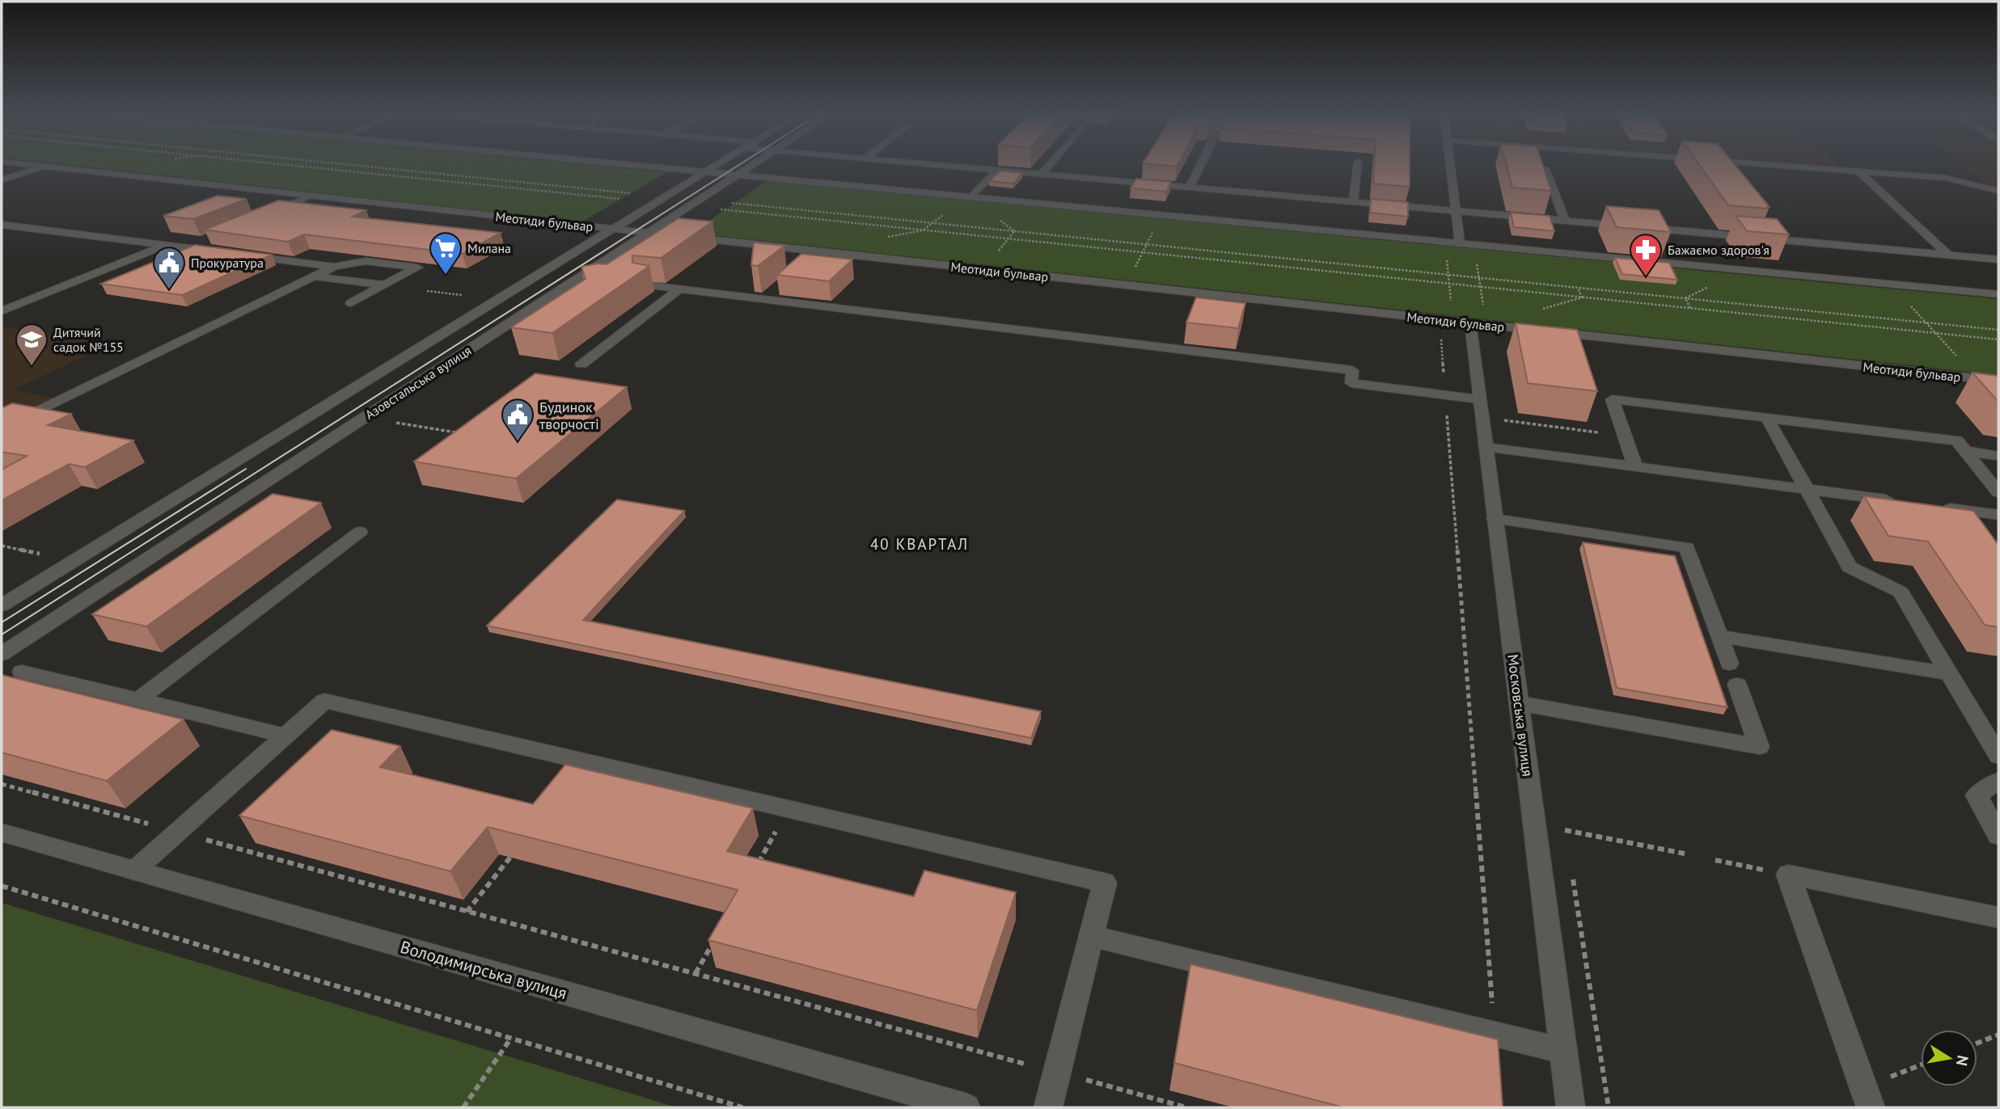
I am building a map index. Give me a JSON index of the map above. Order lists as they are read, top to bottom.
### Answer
{
  "streets": {
    "street": [
      "Меотиди бульвар",
      "Азовстальська вулиця",
      "Московська вулиця",
      "Володимирська вулиця"
    ]
  },
  "crossings": [
    ["Меотиди бульвар", "Азовстальська вулиця"],
    ["Меотиди бульвар", "Московська вулиця"]
  ],
  "districts": ["40 КВАРТАЛ"],
  "places": {
    "supermarket": ["Милана"],
    "pharmacy": ["Бажаємо здоров'я"],
    "public building": ["Прокуратура", "Будинок творчості"],
    "school or university": ["Дитячий садок №155"]
  },
  "north": "right"
}
